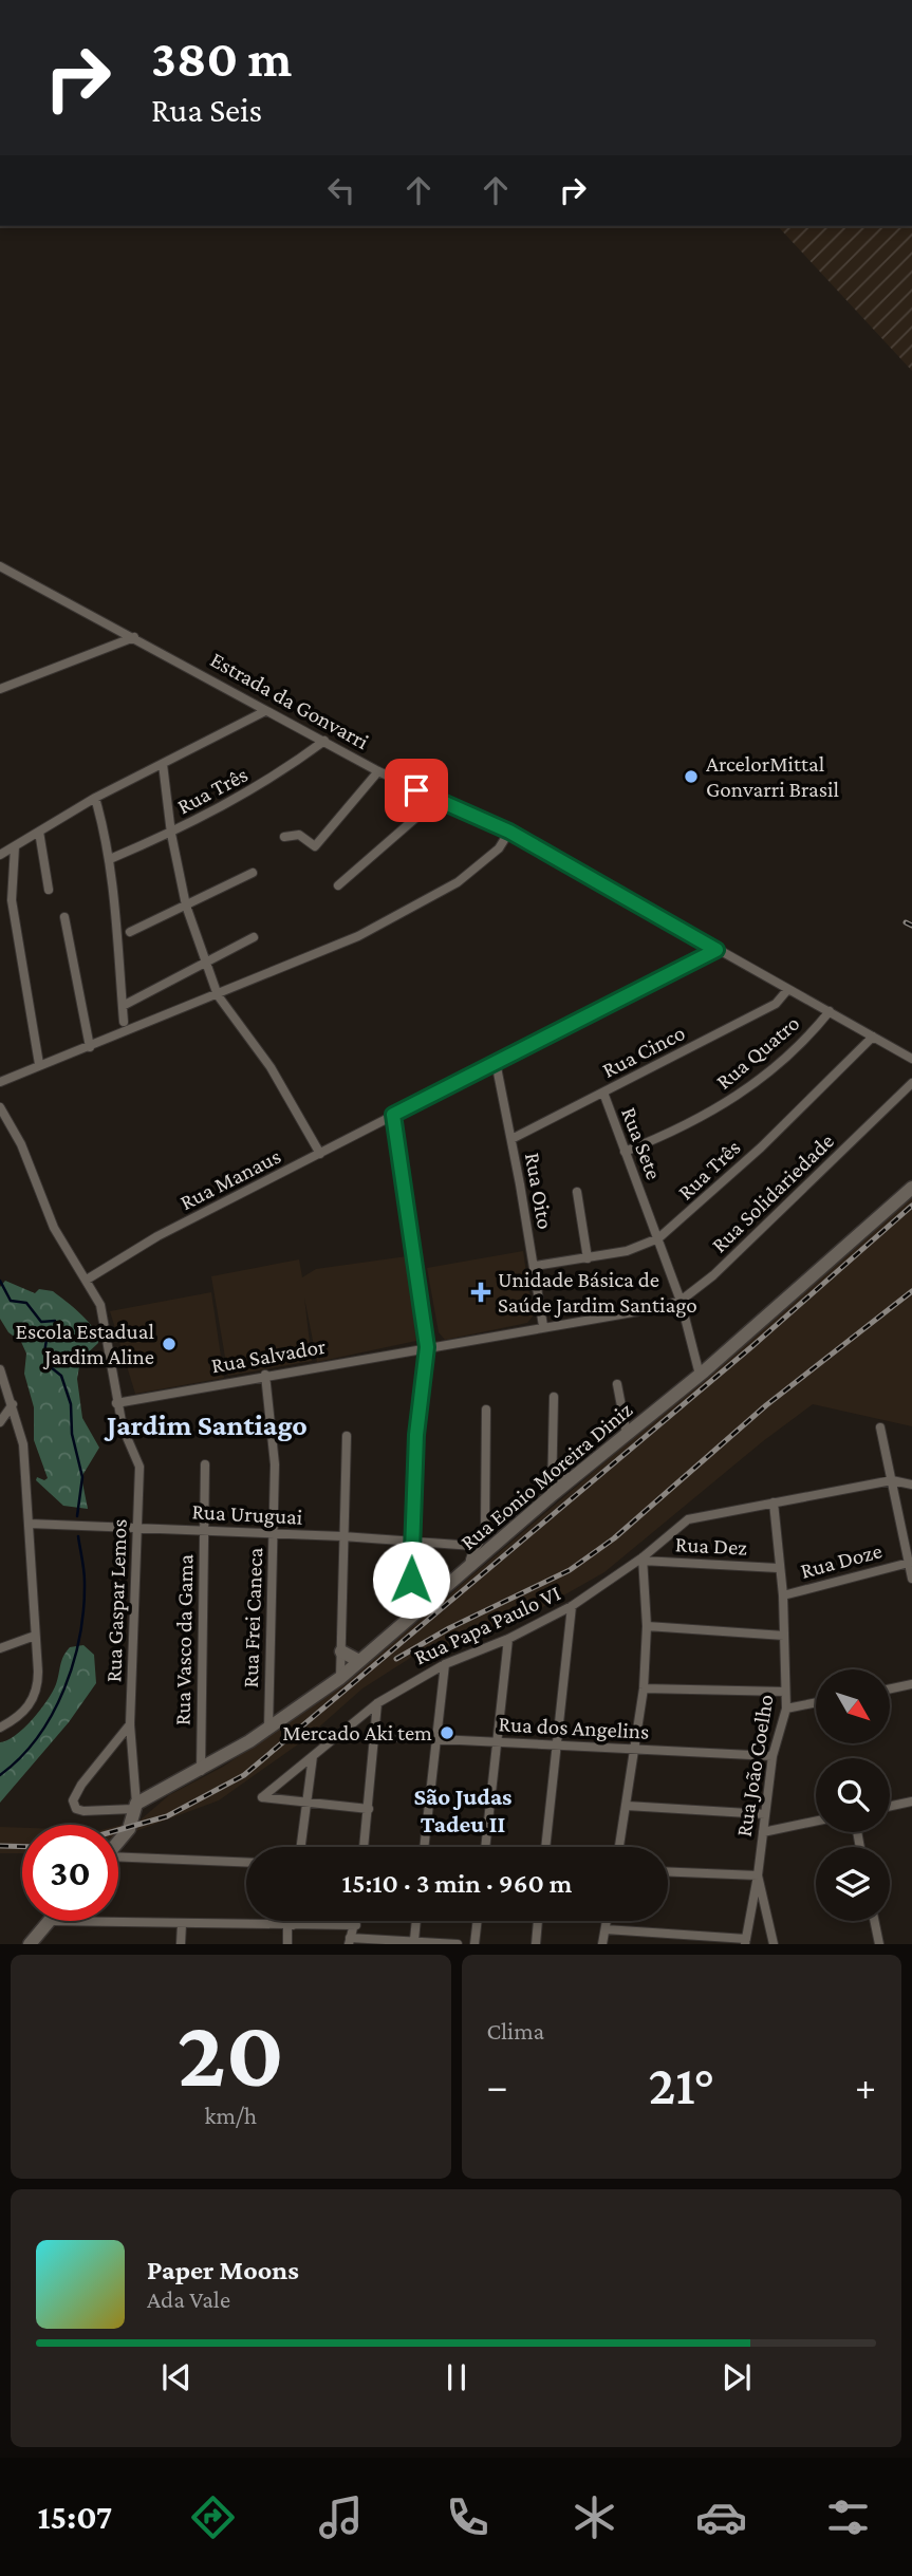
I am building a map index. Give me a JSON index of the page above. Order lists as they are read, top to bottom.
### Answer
{
  "streets": {
    "main road": ["Rua Eonio Moreira Diniz"],
    "street": [
      "Estrada da Gonvarri",
      "Rua Três",
      "Rua Cinco",
      "Rua Quatro",
      "Rua Sete",
      "Rua Manaus",
      "Rua Oito",
      "Rua Solidariedade",
      "Rua Salvador",
      "Rua Uruguai",
      "Rua Dez",
      "Rua Doze",
      "Rua Gaspar Lemos",
      "Rua Frei Caneca",
      "Rua Papa Paulo VI",
      "Rua Vasco da Gama",
      "Rua dos Angelins",
      "Rua João Coelho"
    ]
  },
  "crossings": [
    ["Estrada da Gonvarri", "Rua Três"],
    ["Estrada da Gonvarri", "Rua Cinco"],
    ["Estrada da Gonvarri", "Rua Quatro"],
    ["Estrada da Gonvarri", "Rua Manaus"],
    ["Rua Três", "Rua Sete"],
    ["Rua Três", "Rua Oito"],
    ["Rua Cinco", "Rua Sete"],
    ["Rua Cinco", "Rua Oito"],
    ["Rua Quatro", "Rua Sete"],
    ["Rua Sete", "Rua Solidariedade"],
    ["Rua Sete", "Rua Eonio Moreira Diniz"],
    ["Rua Manaus", "Rua Oito"],
    ["Rua Manaus", "Rua Gaspar Lemos"],
    ["Rua Oito", "Rua Solidariedade"],
    ["Rua Solidariedade", "Rua Salvador"],
    ["Rua Salvador", "Rua Gaspar Lemos"],
    ["Rua Salvador", "Rua Frei Caneca"],
    ["Rua Eonio Moreira Diniz", "Rua Gaspar Lemos"],
    ["Rua Eonio Moreira Diniz", "Rua Frei Caneca"],
    ["Rua Eonio Moreira Diniz", "Rua Vasco da Gama"],
    ["Rua Uruguai", "Rua Gaspar Lemos"],
    ["Rua Uruguai", "Rua Frei Caneca"],
    ["Rua Uruguai", "Rua Vasco da Gama"],
    ["Rua Dez", "Rua Papa Paulo VI"],
    ["Rua Dez", "Rua João Coelho"],
    ["Rua Doze", "Rua João Coelho"],
    ["Rua Papa Paulo VI", "Rua João Coelho"],
    ["Rua dos Angelins", "Rua João Coelho"]
  ],
  "districts": ["Jardim Santiago", "São Judas Tadeu II"],
  "places": {
    "other": ["ArcelorMittal Gonvarri Brasil", "Escola Estadual Jardim Aline", "Mercado Aki tem"],
    "health": ["Unidade Básica de Saúde Jardim Santiago"]
  },
  "north": "bottom right",
  "page": {
    "turn": ["380 m", "Rua Seis"],
    "limit": "30",
    "trip": "15:10 · 3 min · 960 m",
    "tile": [
      ["20", "km/h"],
      "Clima"
    ],
    "heat": ["−", "21°", "+"],
    "song": ["Paper Moons", "Ada Vale"],
    "tabs": "15:07"
  }
}
